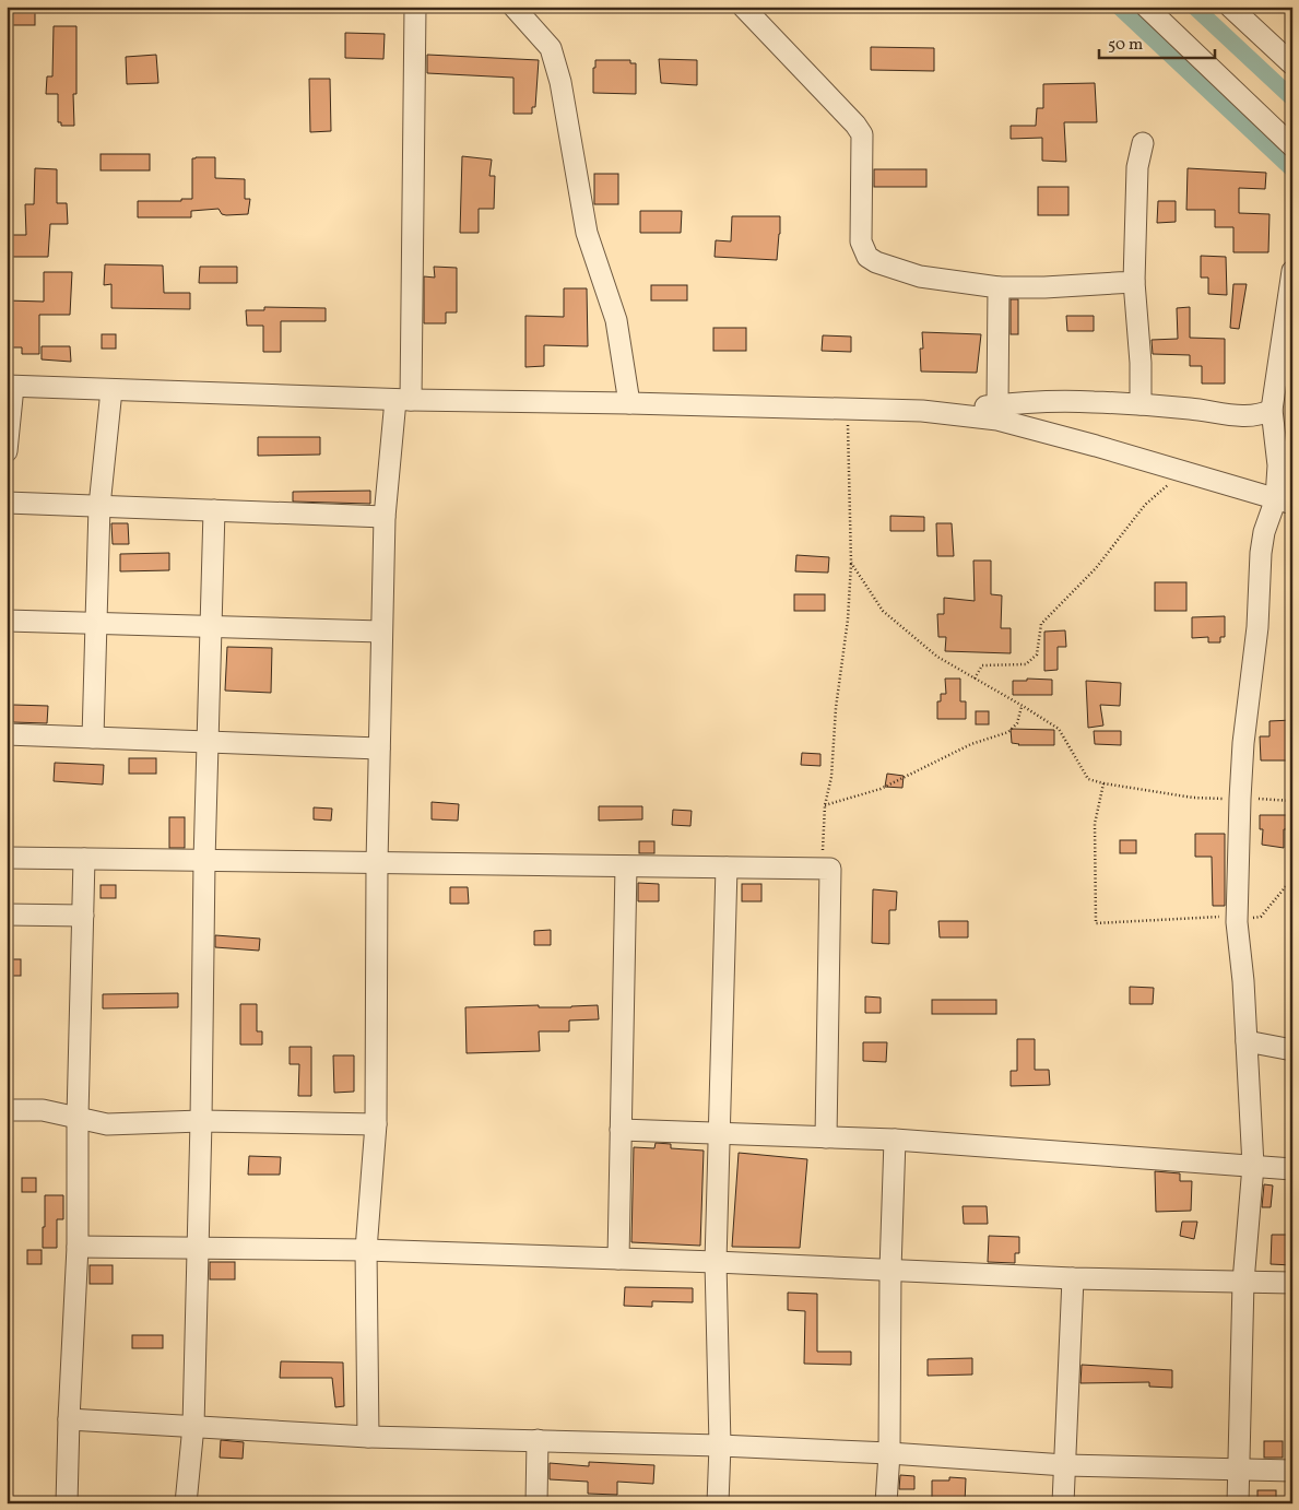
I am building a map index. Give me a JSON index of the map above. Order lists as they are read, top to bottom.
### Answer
{
  "scale_bar": "50 m"
}
